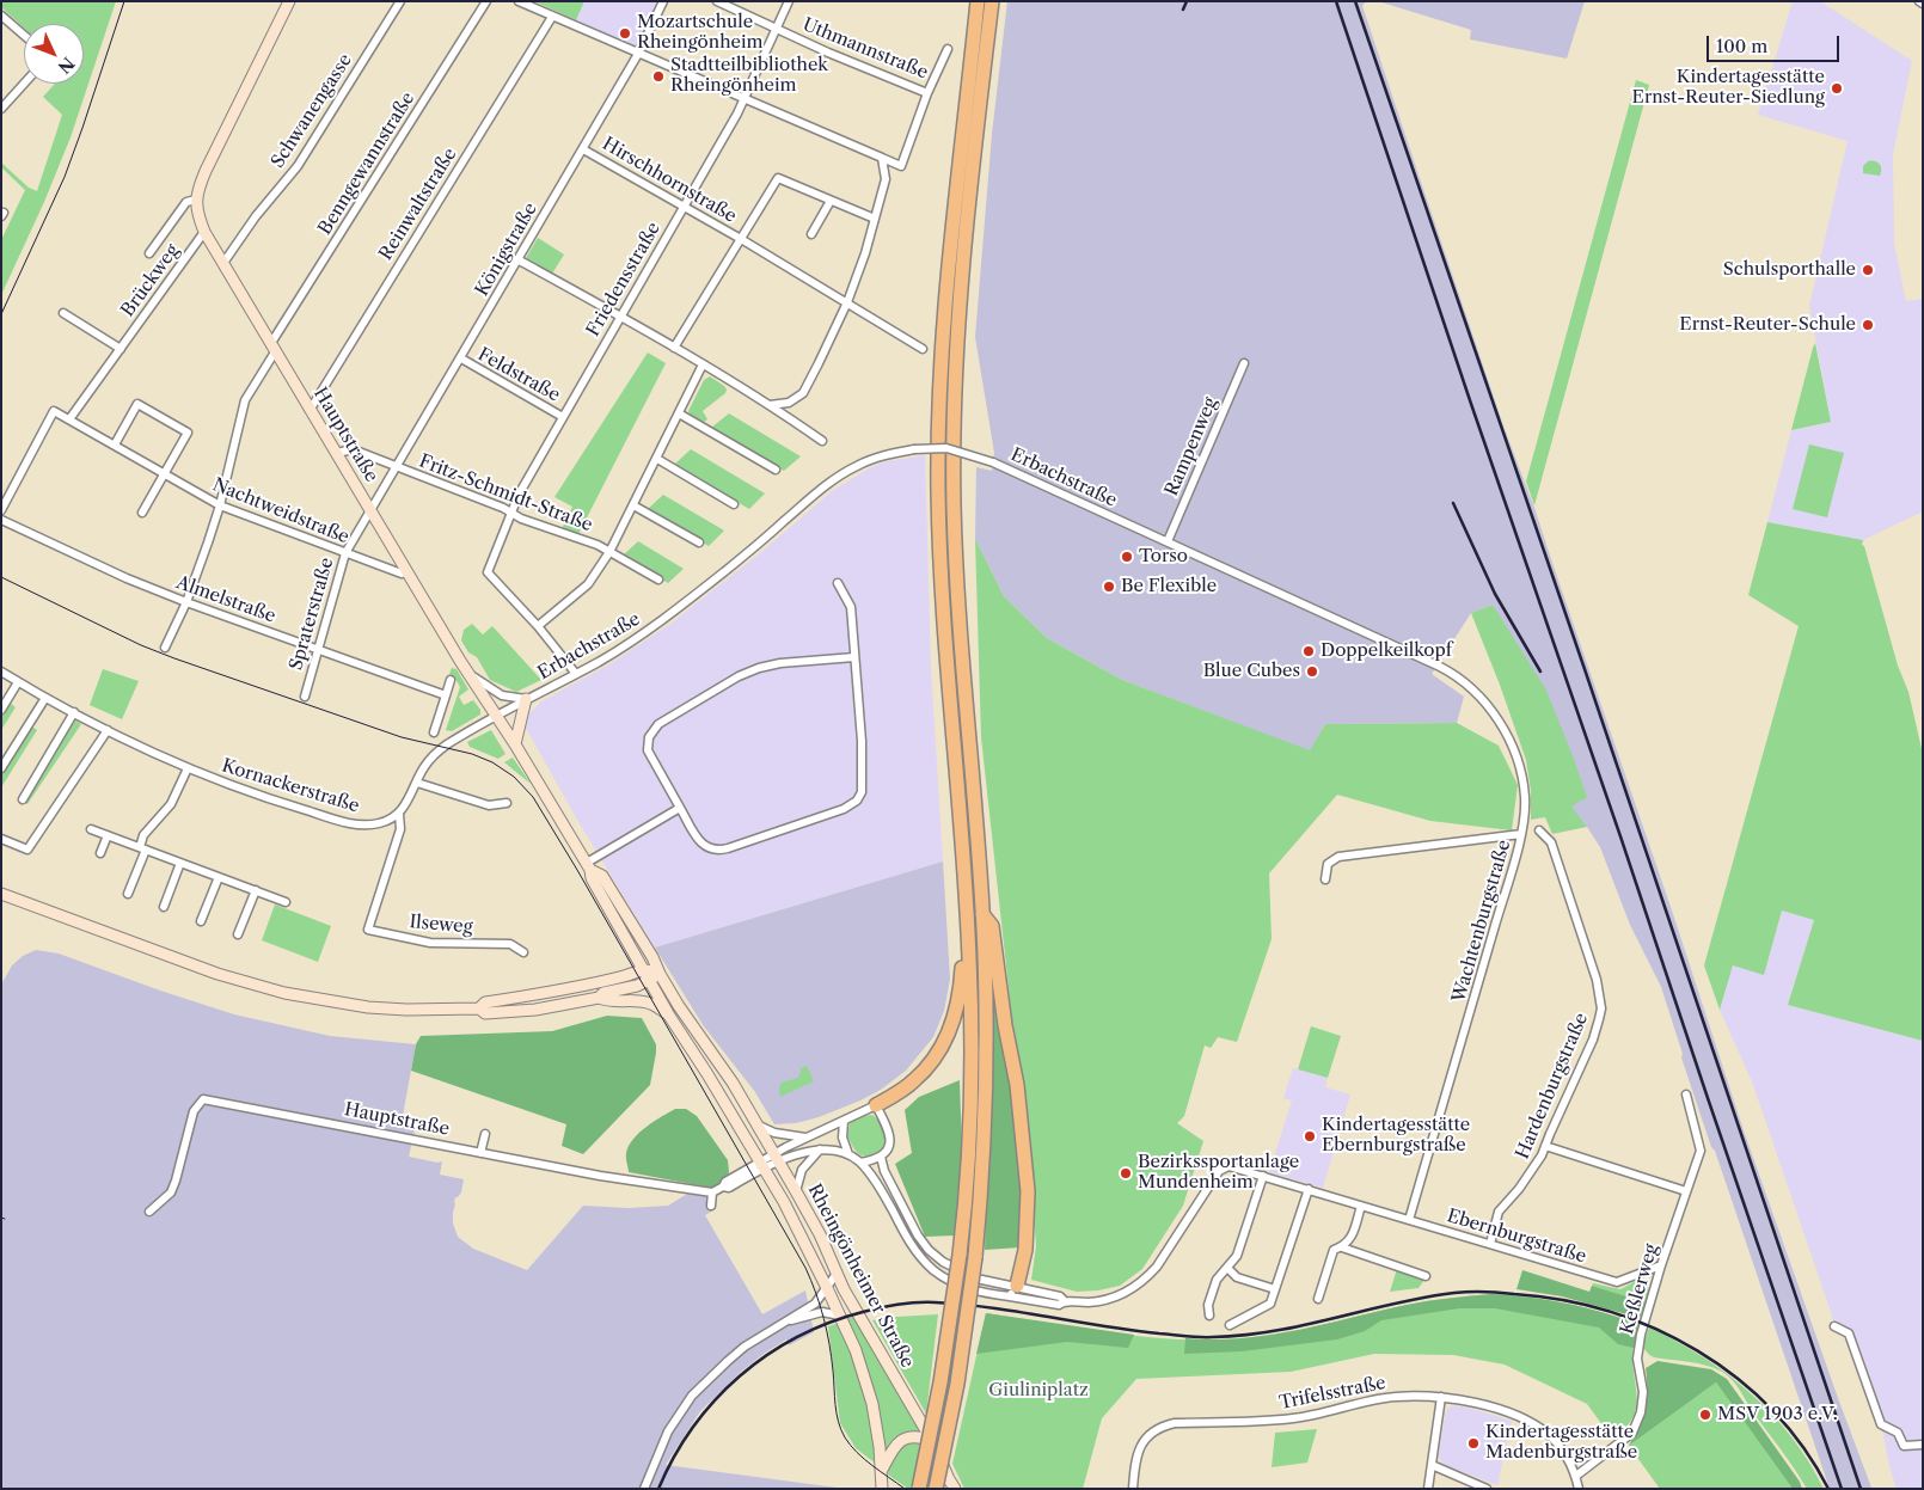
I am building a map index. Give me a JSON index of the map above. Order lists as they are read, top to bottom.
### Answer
{
  "streets": {
    "main road": ["Hauptstraße", "Rheingönheimer Straße"],
    "street": [
      "Uthmannstraße",
      "Schwanengasse",
      "Benngewannstraße",
      "Hirschhornstraße",
      "Reinwaltstraße",
      "Königstraße",
      "Friedensstraße",
      "Brückweg",
      "Feldstraße",
      "Rampenweg",
      "Erbachstraße",
      "Fritz-Schmidt-Straße",
      "Nachtweidstraße",
      "Almelstraße",
      "Spraterstraße",
      "Kornackerstraße",
      "Wachtenburgstraße",
      "Ilseweg",
      "Hardenburgstraße",
      "Ebernburgstraße",
      "Keßlerweg",
      "Trifelsstraße"
    ]
  },
  "crossings": [
    ["Uthmannstraße", "Friedensstraße"],
    ["Schwanengasse", "Hauptstraße"],
    ["Benngewannstraße", "Hauptstraße"],
    ["Benngewannstraße", "Nachtweidstraße"],
    ["Benngewannstraße", "Almelstraße"],
    ["Hirschhornstraße", "Königstraße"],
    ["Hirschhornstraße", "Friedensstraße"],
    ["Reinwaltstraße", "Hauptstraße"],
    ["Königstraße", "Feldstraße"],
    ["Königstraße", "Hauptstraße"],
    ["Königstraße", "Fritz-Schmidt-Straße"],
    ["Königstraße", "Spraterstraße"],
    ["Friedensstraße", "Feldstraße"],
    ["Friedensstraße", "Fritz-Schmidt-Straße"],
    ["Brückweg", "Hauptstraße"],
    ["Brückweg", "Nachtweidstraße"],
    ["Hauptstraße", "Erbachstraße"],
    ["Hauptstraße", "Fritz-Schmidt-Straße"],
    ["Hauptstraße", "Nachtweidstraße"],
    ["Hauptstraße", "Spraterstraße"],
    ["Hauptstraße", "Ebernburgstraße"],
    ["Hauptstraße", "Rheingönheimer Straße"],
    ["Rampenweg", "Erbachstraße"],
    ["Erbachstraße", "Wachtenburgstraße"],
    ["Nachtweidstraße", "Spraterstraße"],
    ["Almelstraße", "Spraterstraße"],
    ["Kornackerstraße", "Ilseweg"],
    ["Wachtenburgstraße", "Ebernburgstraße"],
    ["Hardenburgstraße", "Ebernburgstraße"],
    ["Ebernburgstraße", "Rheingönheimer Straße"],
    ["Ebernburgstraße", "Keßlerweg"],
    ["Keßlerweg", "Trifelsstraße"]
  ],
  "parks": ["Giuliniplatz"],
  "places": [
    "Mozartschule Rheingönheim",
    "Stadtteilbibliothek Rheingönheim",
    "Kindertagesstätte Ernst-Reuter-Siedlung",
    "Schulsporthalle",
    "Ernst-Reuter-Schule",
    "Torso",
    "Be Flexible",
    "Doppelkeilkopf",
    "Blue Cubes",
    "Kindertagesstätte Ebernburgstraße",
    "Bezirkssportanlage Mundenheim",
    "MSV 1903 e.V.",
    "Kindertagesstätte Madenburgstraße"
  ],
  "scale_bar": "100 m",
  "north": "bottom right"
}
